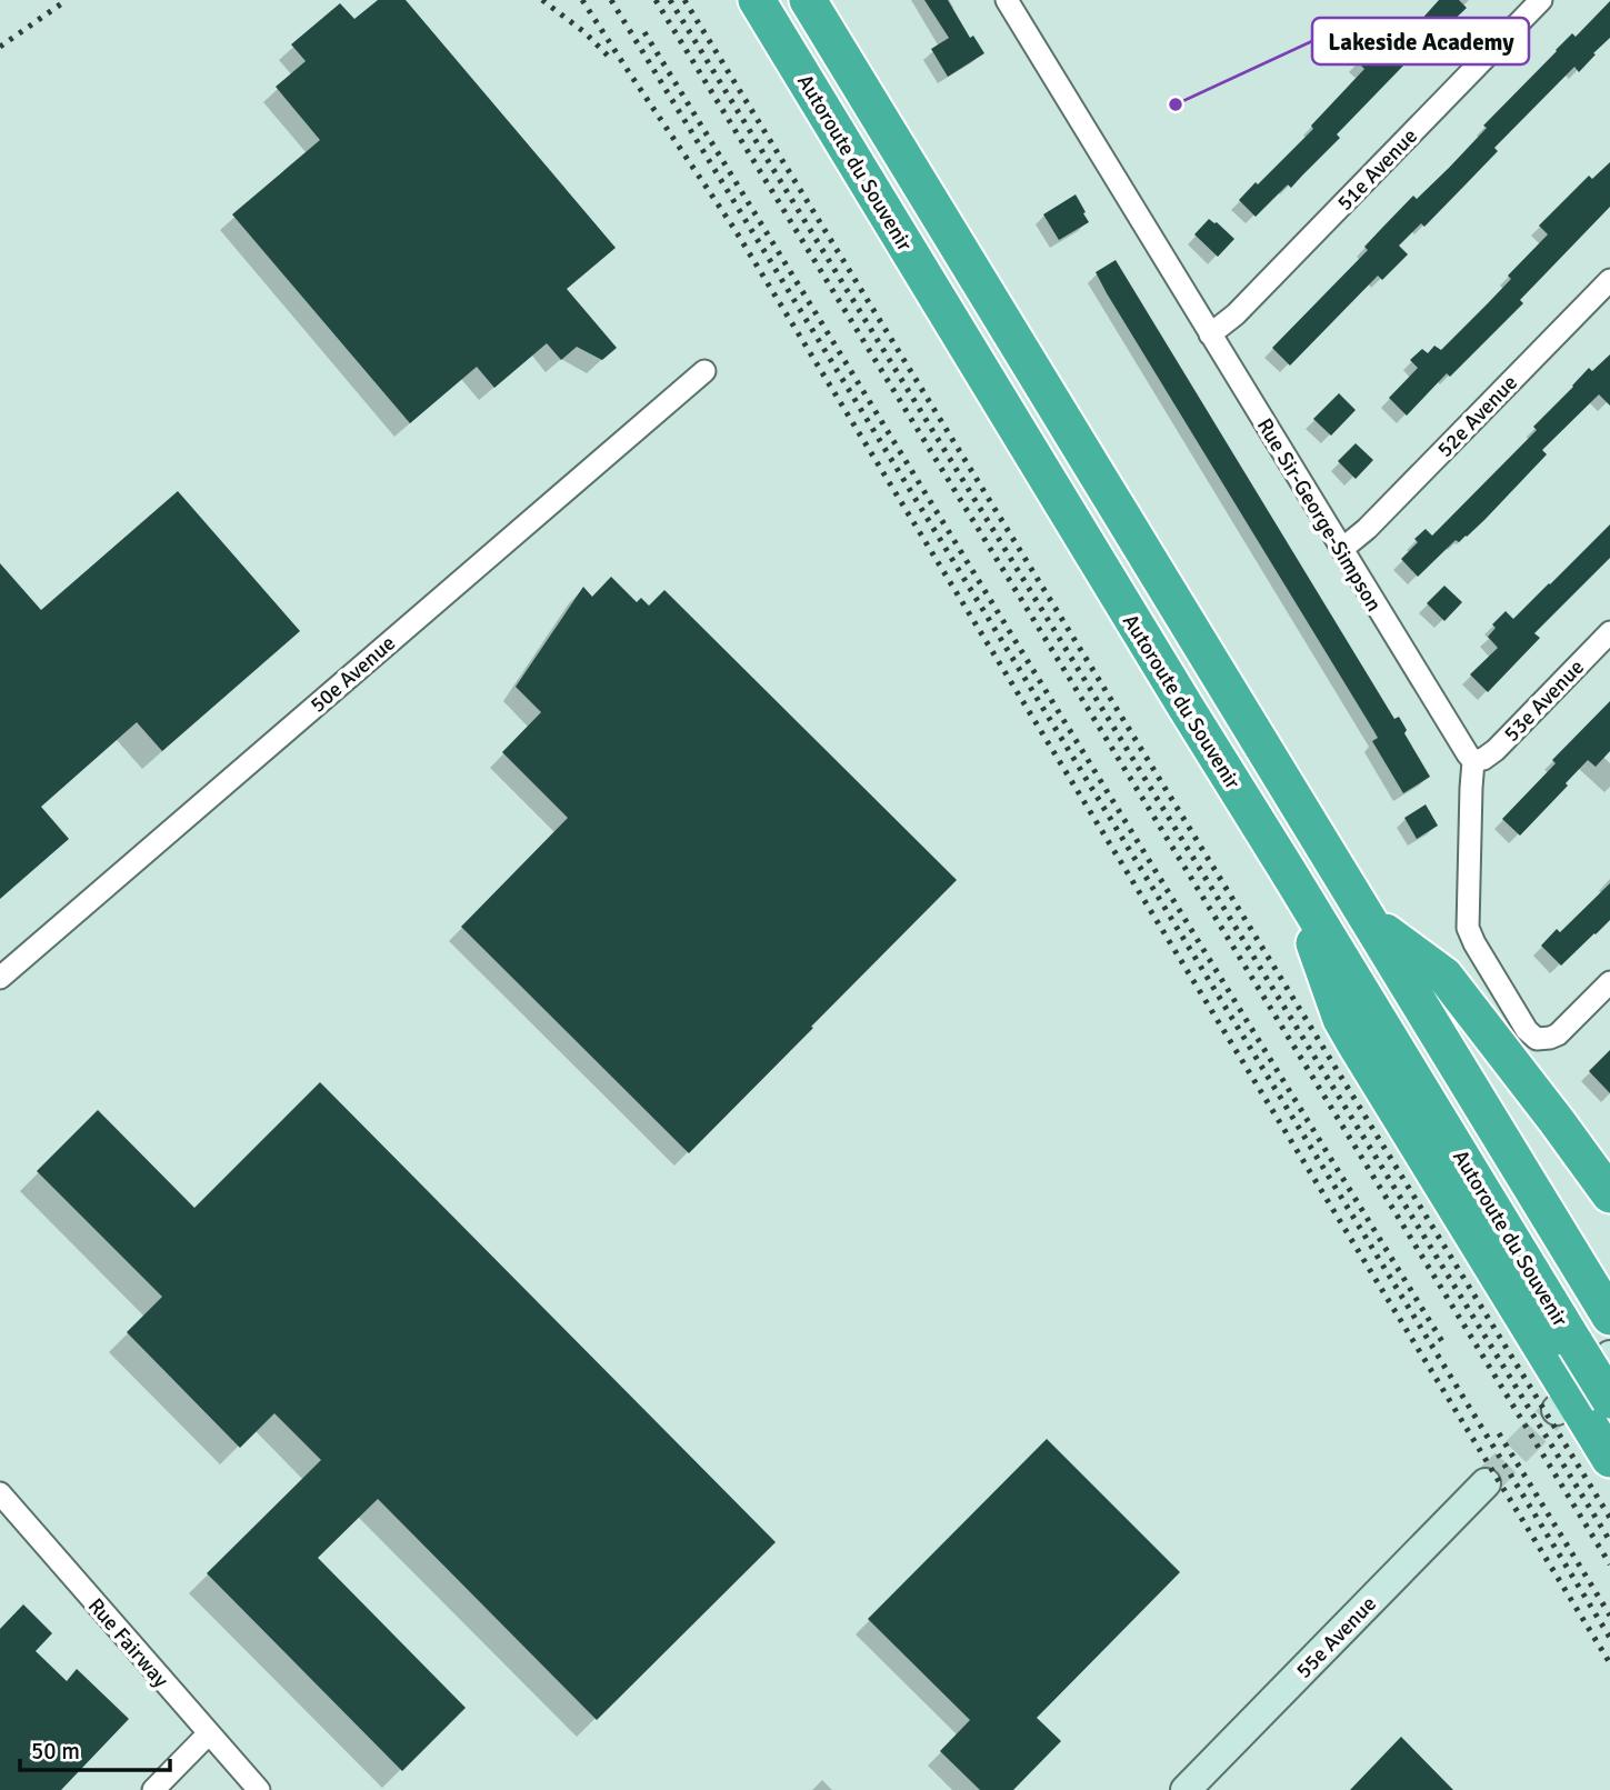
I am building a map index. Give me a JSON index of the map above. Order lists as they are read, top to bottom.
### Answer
{
  "streets": {
    "highway": ["Autoroute du Souvenir"],
    "street": [
      "51e Avenue",
      "52e Avenue",
      "Rue Sir-George-Simpson",
      "50e Avenue",
      "53e Avenue",
      "55e Avenue",
      "Rue Fairway"
    ]
  },
  "crossings": [
    ["51e Avenue", "Rue Sir-George-Simpson"],
    ["52e Avenue", "Rue Sir-George-Simpson"],
    ["Rue Sir-George-Simpson", "53e Avenue"]
  ],
  "places": ["Lakeside Academy"],
  "scale_bar": "50 m"
}
